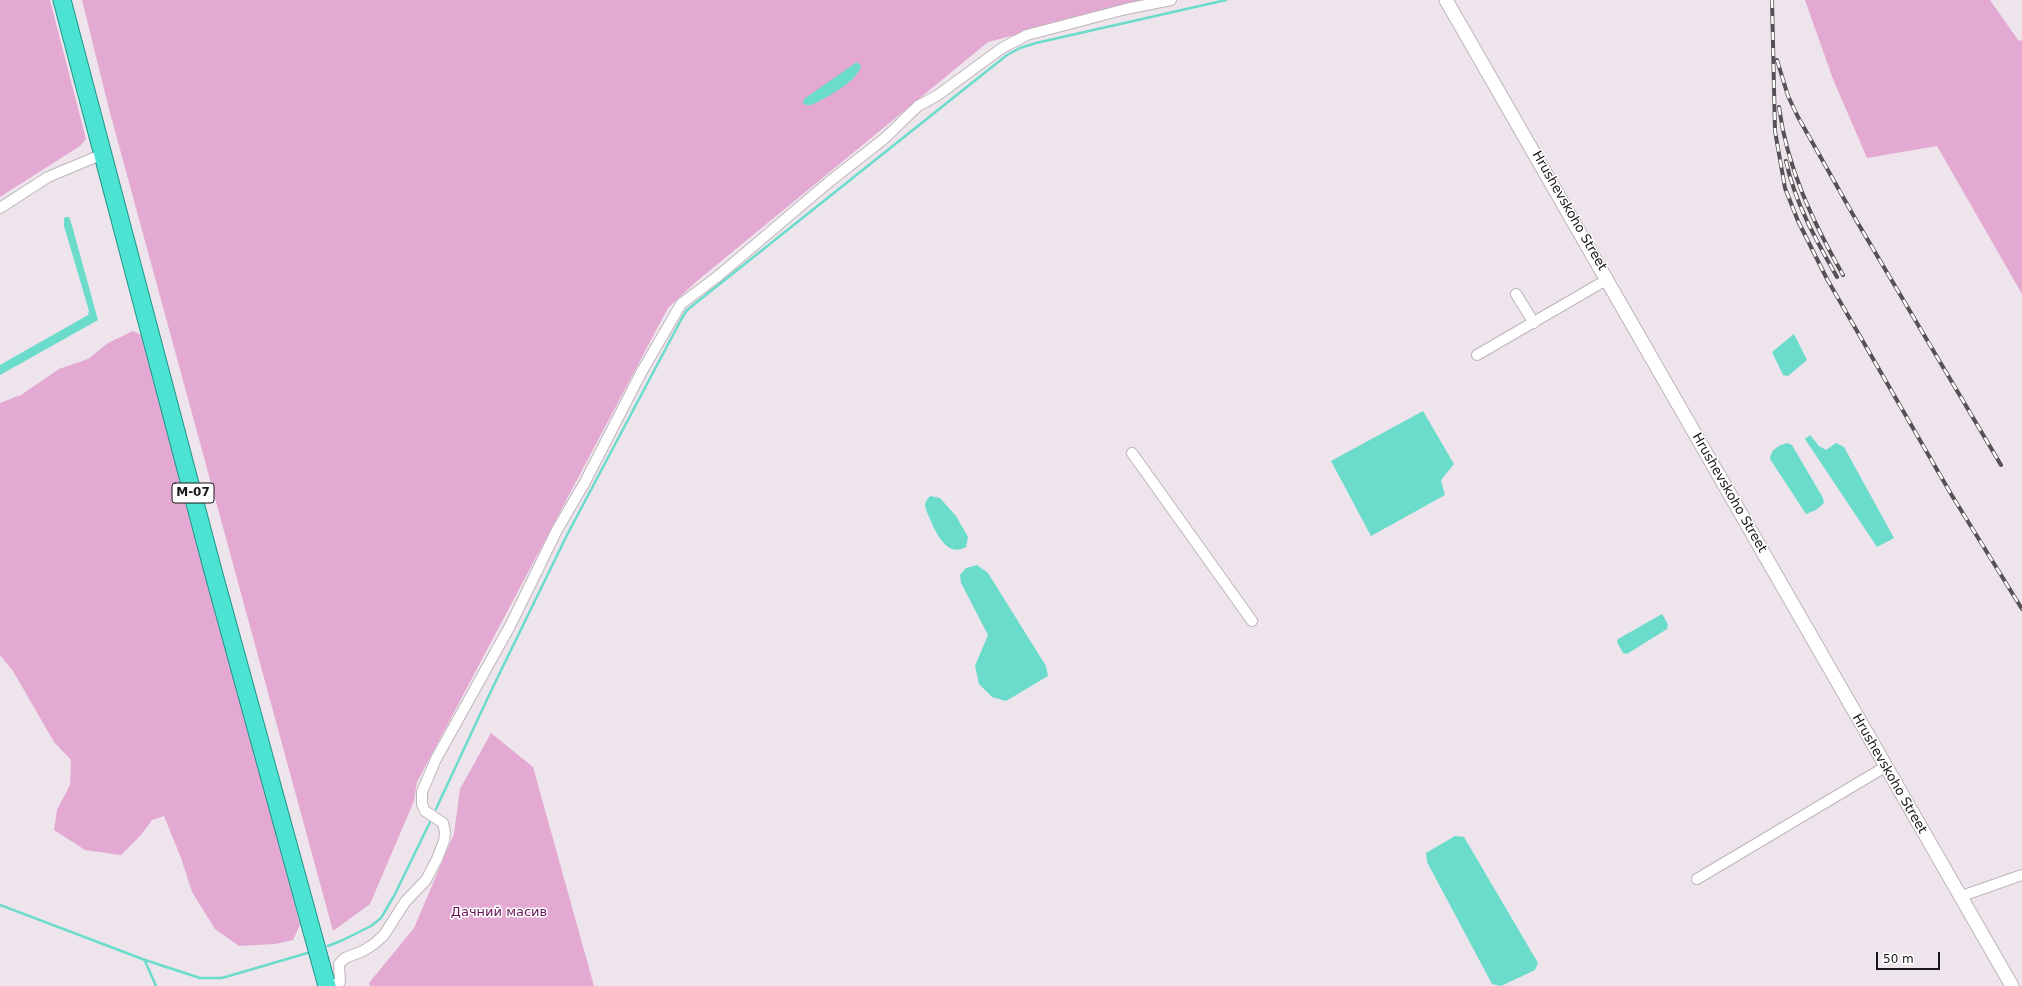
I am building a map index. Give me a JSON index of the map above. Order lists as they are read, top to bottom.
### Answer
{
  "streets": {
    "highway": ["М-07"],
    "street": ["Hrushevskoho Street"]
  },
  "parks": ["Дачний масив"],
  "scale_bar": "50 m"
}
